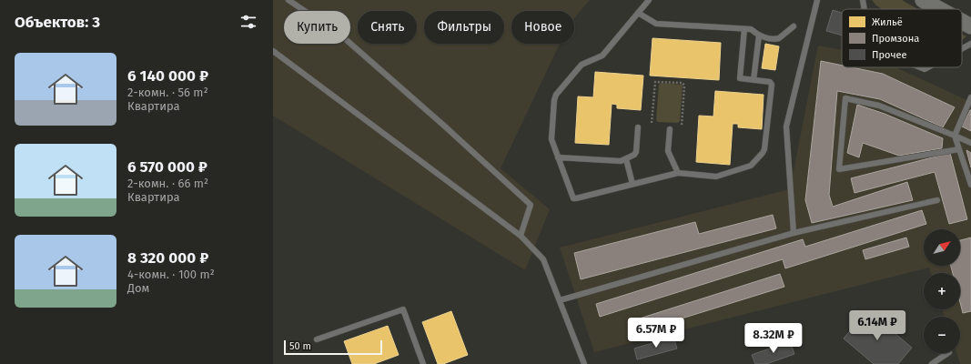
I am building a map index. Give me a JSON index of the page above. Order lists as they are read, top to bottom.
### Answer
{
  "legend": ["Жильё", "Промзона", "Прочее"],
  "scale_bar": "50 m",
  "north": "top right",
  "page": {
    "heading": "Объектов: 3",
    "chip": [
      "Купить",
      "Снять",
      "Фильтры",
      "Новое"
    ],
    "list": [
      {
        "name": "6 140 000 ₽",
        "note": "2-комн. · 56 m² · Квартира"
      },
      {
        "name": "6 570 000 ₽",
        "note": "2-комн. · 66 m² · Квартира"
      },
      {
        "name": "8 320 000 ₽",
        "note": "4-комн. · 100 m² · Дом"
      }
    ],
    "map_buttons": ["+", "−"],
    "price": ["6.14M ₽", "6.57M ₽", "8.32M ₽"],
    "scale": "50 m"
  }
}
